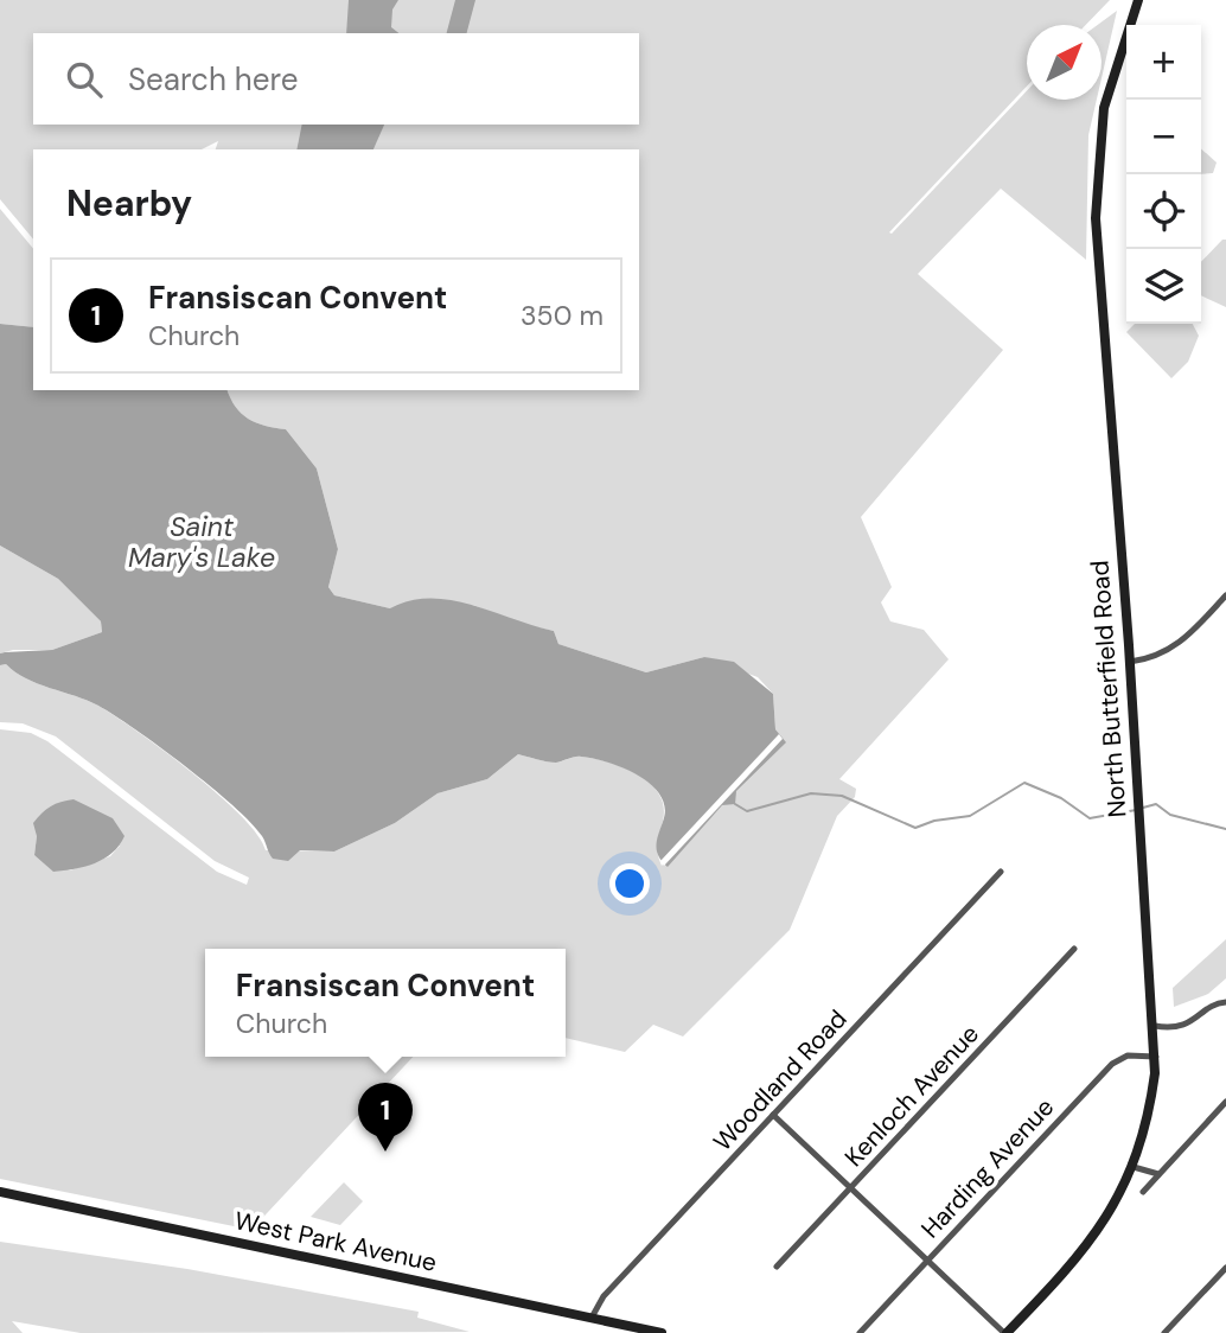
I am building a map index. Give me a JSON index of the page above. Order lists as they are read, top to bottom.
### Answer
{
  "streets": {
    "main road": ["North Butterfield Road", "West Park Avenue"],
    "street": ["Woodland Road", "Kenloch Avenue", "Harding Avenue"]
  },
  "crossings": [
    ["North Butterfield Road", "Harding Avenue"],
    ["Woodland Road", "West Park Avenue"]
  ],
  "water": ["Saint Mary's Lake"],
  "north": "top right",
  "page": {
    "map_buttons": ["+", "−"],
    "search": "Search here",
    "heading": "Nearby",
    "list": [
      {
        "mark": "1",
        "name": "Fransiscan Convent",
        "note": "Church",
        "value": "350 m"
      }
    ],
    "popup": ["Fransiscan Convent", "Church"],
    "pins": "1"
  }
}
